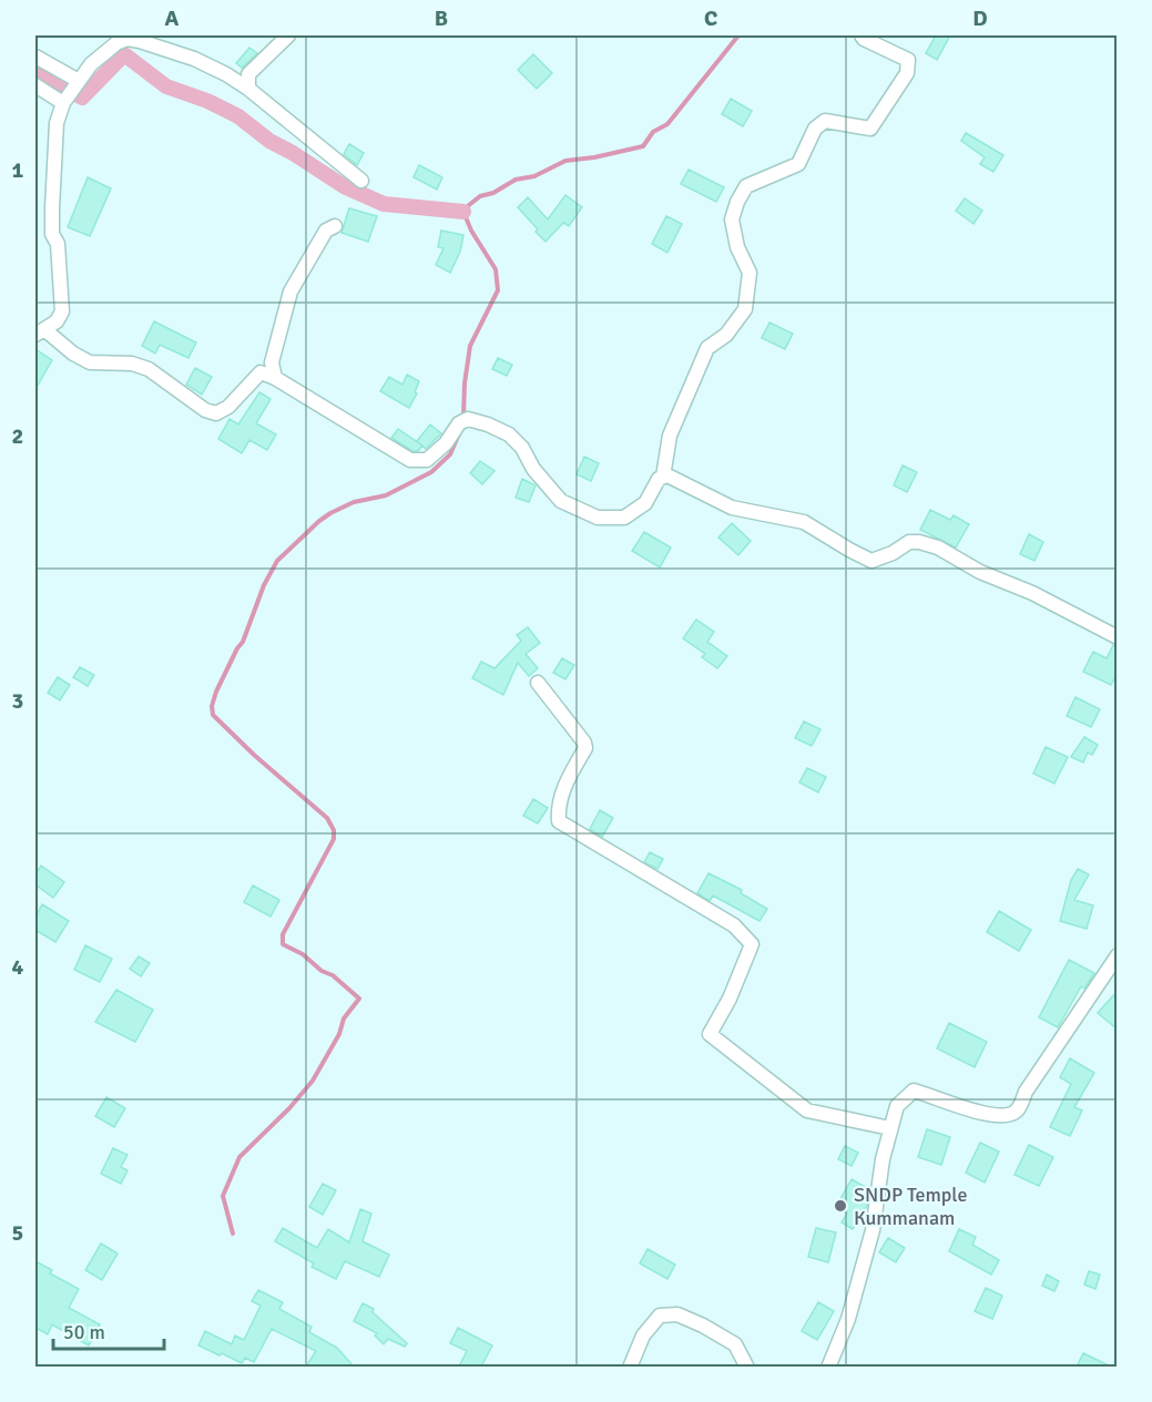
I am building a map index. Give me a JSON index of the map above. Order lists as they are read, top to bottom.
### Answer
{
  "places": ["SNDP Temple Kummanam"],
  "scale_bar": "50 m",
  "grid": {
    "columns": [
      "A",
      "B",
      "C",
      "D"
    ],
    "rows": [
      "1",
      "2",
      "3",
      "4",
      "5"
    ]
  }
}
